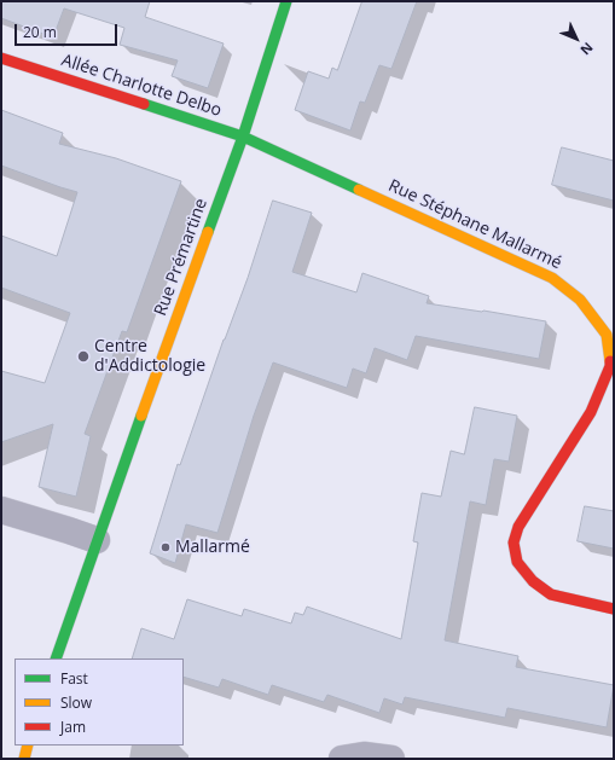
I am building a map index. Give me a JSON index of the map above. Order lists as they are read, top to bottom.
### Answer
{
  "streets": {
    "street": ["Allée Charlotte Delbo", "Rue Stéphane Mallarmé", "Rue Prémartine"]
  },
  "crossings": [
    ["Allée Charlotte Delbo", "Rue Stéphane Mallarmé"],
    ["Allée Charlotte Delbo", "Rue Prémartine"],
    ["Rue Stéphane Mallarmé", "Rue Prémartine"]
  ],
  "places": ["Centre d'Addictologie", "Mallarmé"],
  "legend": ["Fast", "Slow", "Jam"],
  "scale_bar": "20 m",
  "north": "bottom right"
}
